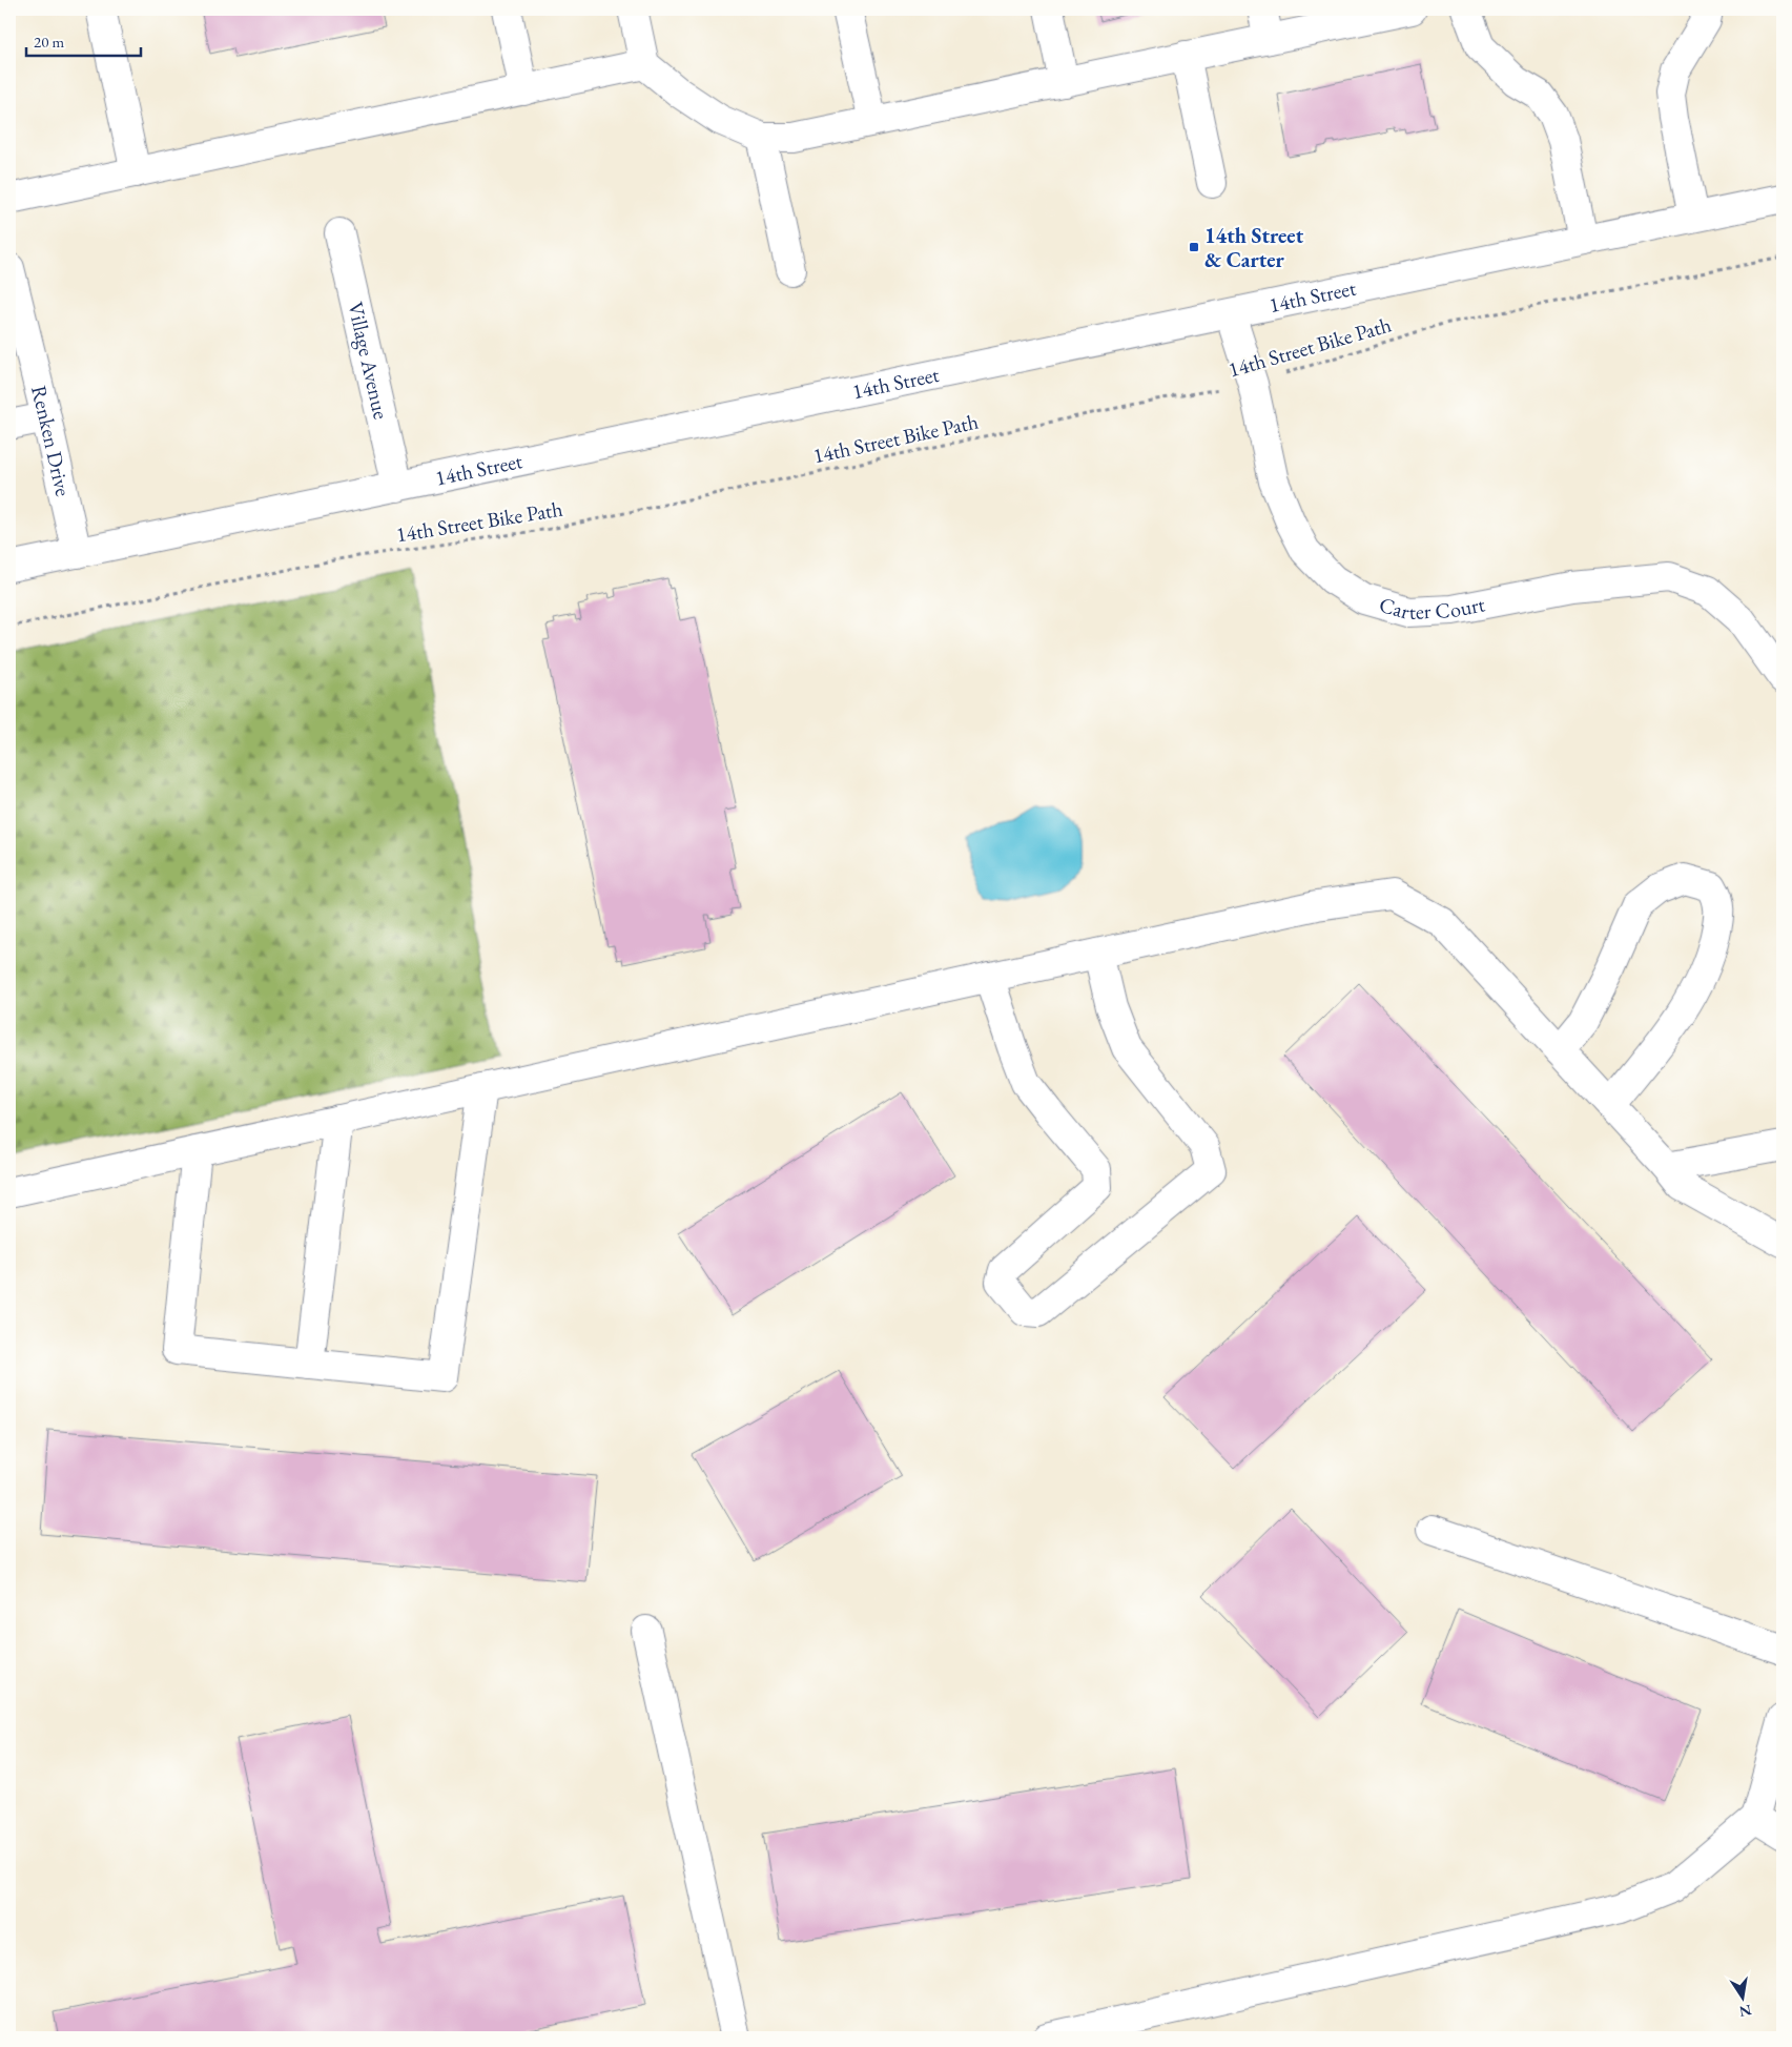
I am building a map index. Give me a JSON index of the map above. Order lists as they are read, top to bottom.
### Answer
{
  "streets": {
    "street": [
      "14th Street",
      "Village Avenue",
      "Renken Drive",
      "Carter Court"
    ],
    "path": ["14th Street Bike Path"]
  },
  "crossings": [
    ["14th Street", "Village Avenue"],
    ["14th Street", "Renken Drive"],
    ["14th Street", "Carter Court"],
    ["14th Street Bike Path", "Carter Court"]
  ],
  "places": {
    "transit": ["14th Street & Carter"]
  },
  "scale_bar": "20 m",
  "north": "bottom"
}
